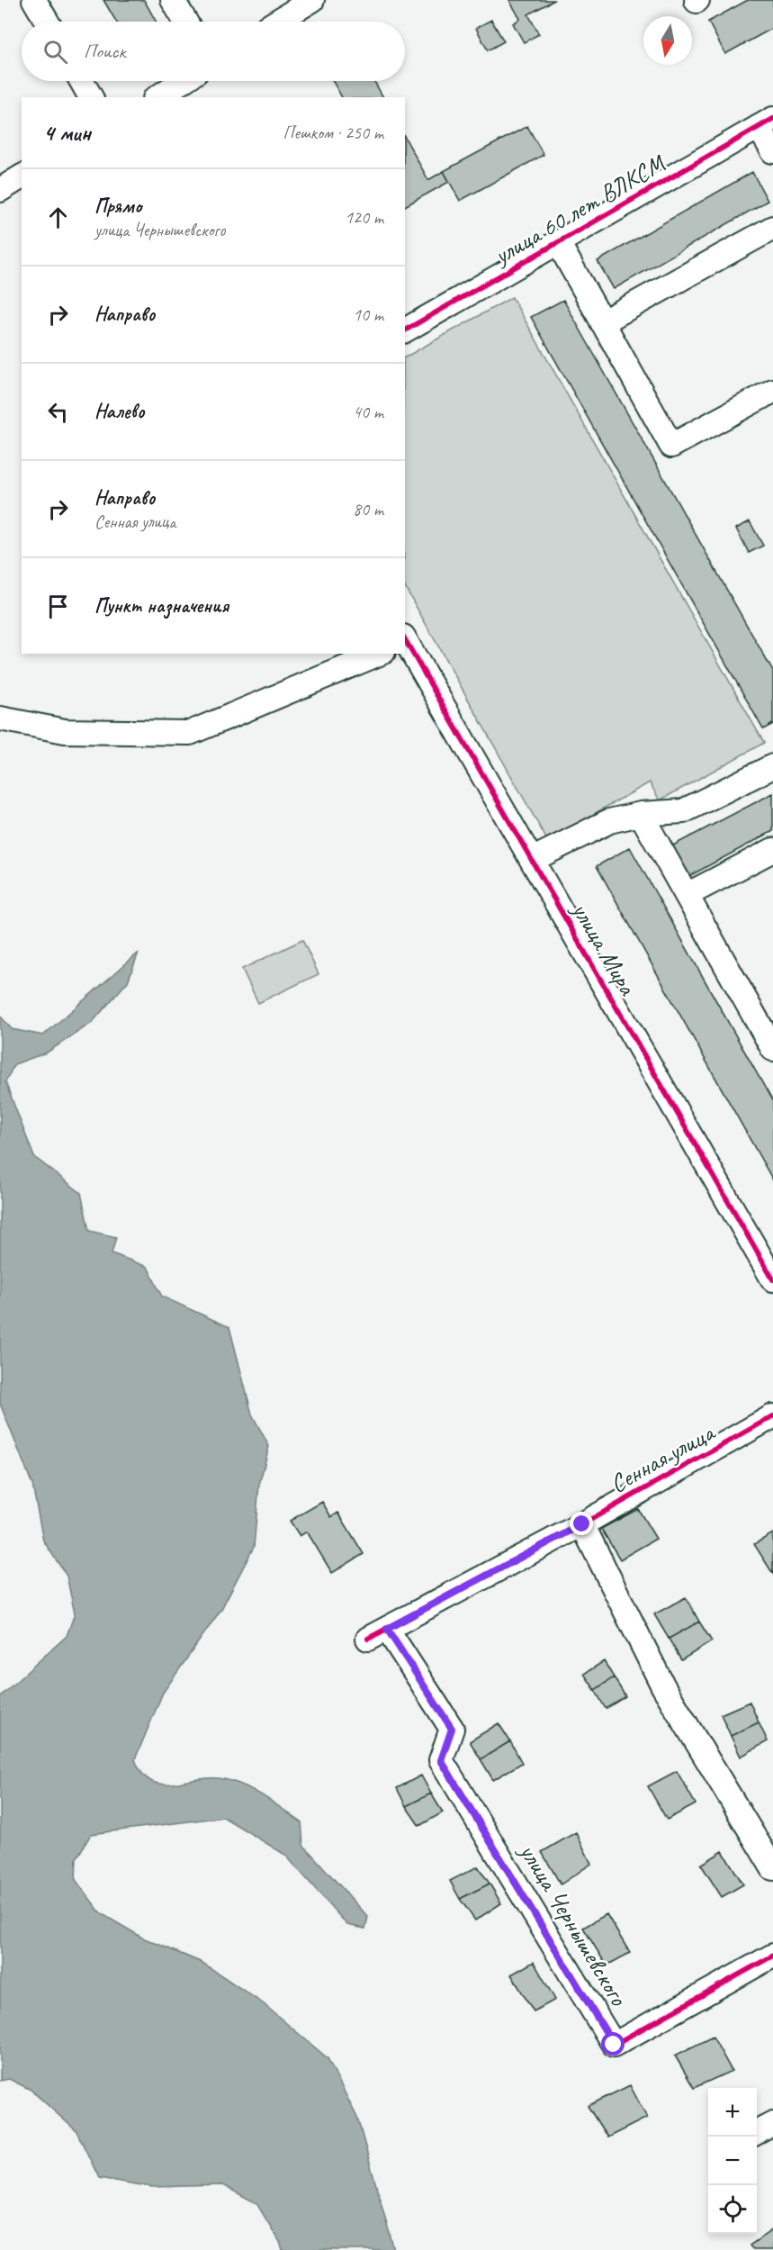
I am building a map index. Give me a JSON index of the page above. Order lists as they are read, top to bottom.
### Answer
{
  "streets": {
    "street": [
      "улица 60 лет ВЛКСМ",
      "улица Мира",
      "Сенная улица",
      "улица Чернышевского"
    ]
  },
  "crossings": [
    ["Сенная улица", "улица Чернышевского"]
  ],
  "north": "bottom",
  "page": {
    "search": "Поиск",
    "heading": ["4 мин", "Пешком · 250 m"],
    "list": [
      ["Прямо", "улица Чернышевского", "120 m"],
      ["Направо", "10 m"],
      ["Налево", "40 m"],
      ["Направо", "Сенная улица", "80 m"],
      "Пункт назначения"
    ],
    "map_buttons": ["+", "−"]
  }
}
